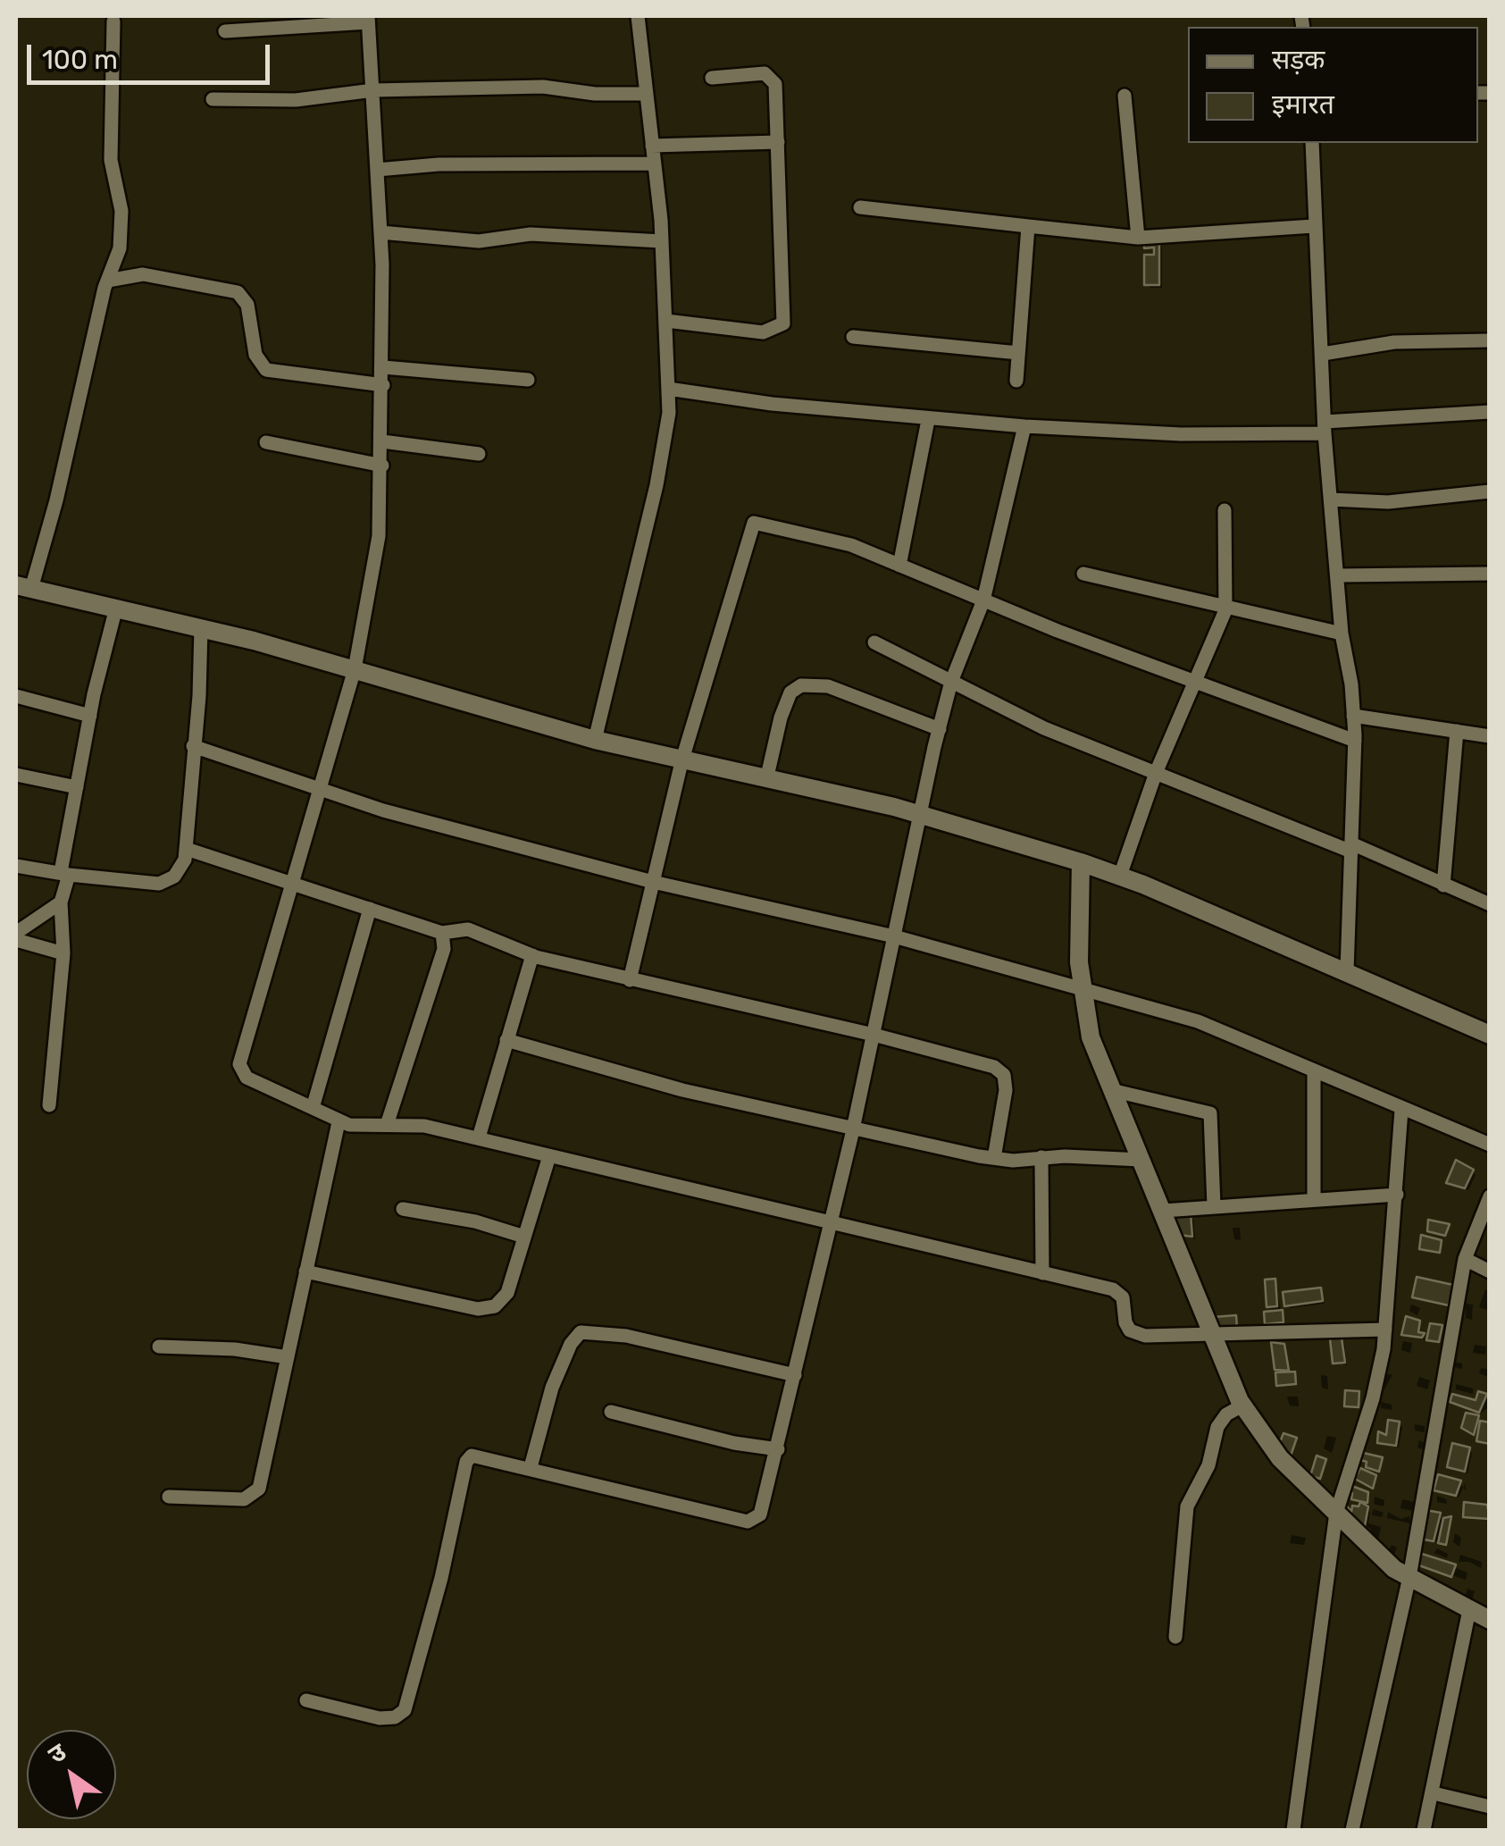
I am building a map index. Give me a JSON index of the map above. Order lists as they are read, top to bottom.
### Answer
{
  "legend": ["सड़क", "इमारत"],
  "scale_bar": "100 m",
  "north": "top left"
}
